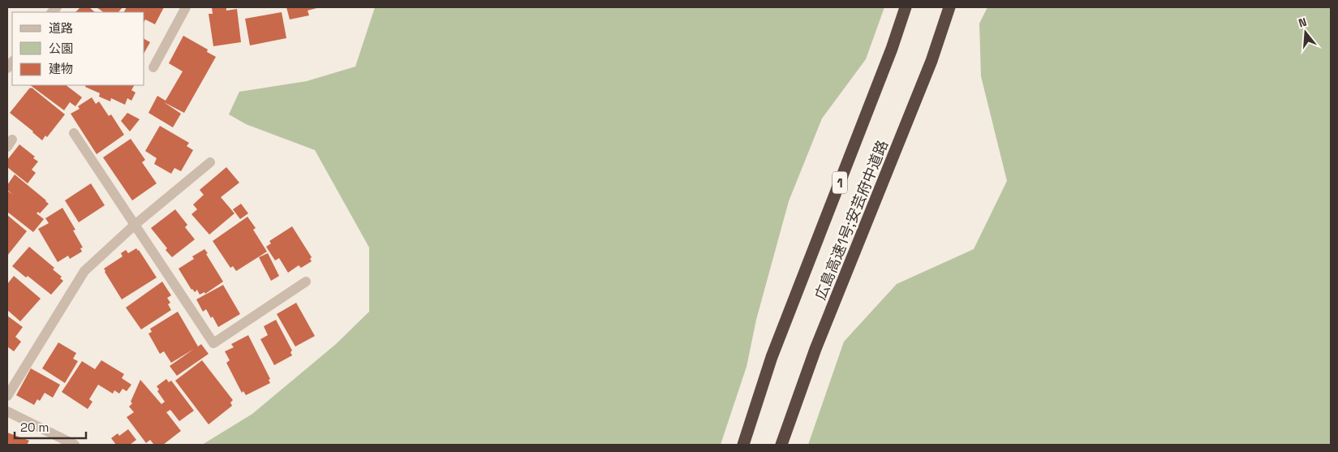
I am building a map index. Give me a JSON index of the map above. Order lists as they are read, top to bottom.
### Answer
{
  "streets": {
    "highway": ["1", "広島高速1号;安芸府中道路"]
  },
  "legend": ["道路", "公園", "建物"],
  "scale_bar": "20 m",
  "north": "top"
}
